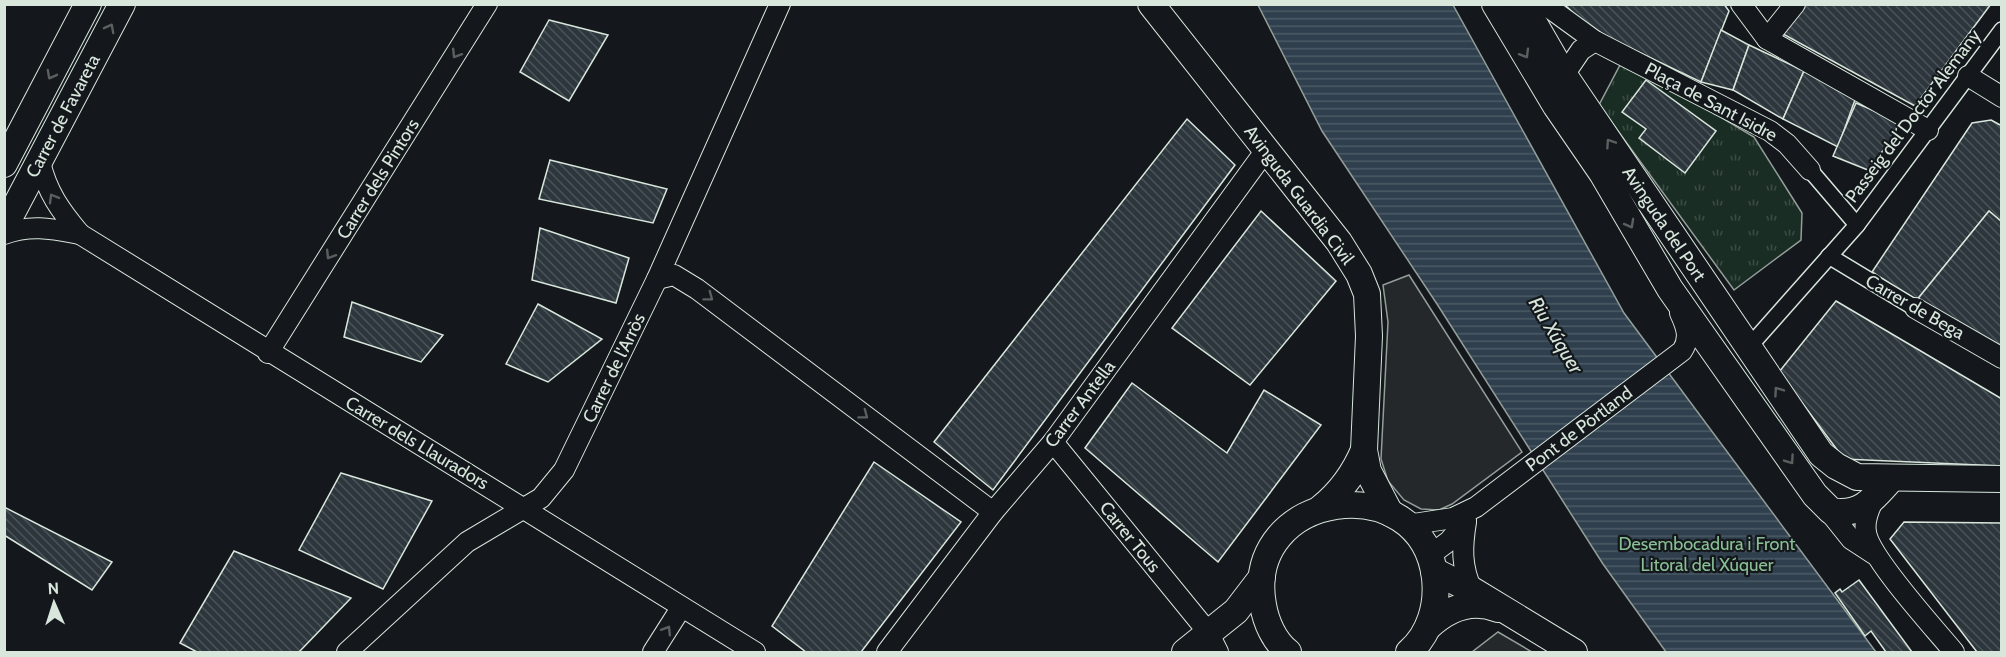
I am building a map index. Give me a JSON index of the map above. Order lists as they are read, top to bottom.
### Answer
{
  "streets": {
    "street": [
      "Plaça de Sant Isidre",
      "Carrer de Favareta",
      "Passeig del Doctor Alemany",
      "Carrer dels Pintors",
      "Avinguda Guardia Civil",
      "Avinguda del Port",
      "Carrer de Bega",
      "Carrer de l'Arròs",
      "Carrer Antella",
      "Pont de Pòrtland",
      "Carrer dels Llauradors",
      "Carrer Tous"
    ]
  },
  "crossings": [
    ["Plaça de Sant Isidre", "Passeig del Doctor Alemany"],
    ["Carrer de Favareta", "Carrer dels Llauradors"],
    ["Passeig del Doctor Alemany", "Avinguda del Port"],
    ["Passeig del Doctor Alemany", "Carrer de Bega"],
    ["Carrer dels Pintors", "Carrer dels Llauradors"],
    ["Avinguda Guardia Civil", "Carrer Antella"],
    ["Avinguda del Port", "Pont de Pòrtland"],
    ["Carrer de l'Arròs", "Carrer dels Llauradors"],
    ["Carrer Antella", "Carrer Tous"]
  ],
  "one_way": ["Carrer dels Pintors"],
  "water": ["Riu Xúquer"],
  "parks": ["Desembocadura i Front Litoral del Xúquer"],
  "north": "top"
}
